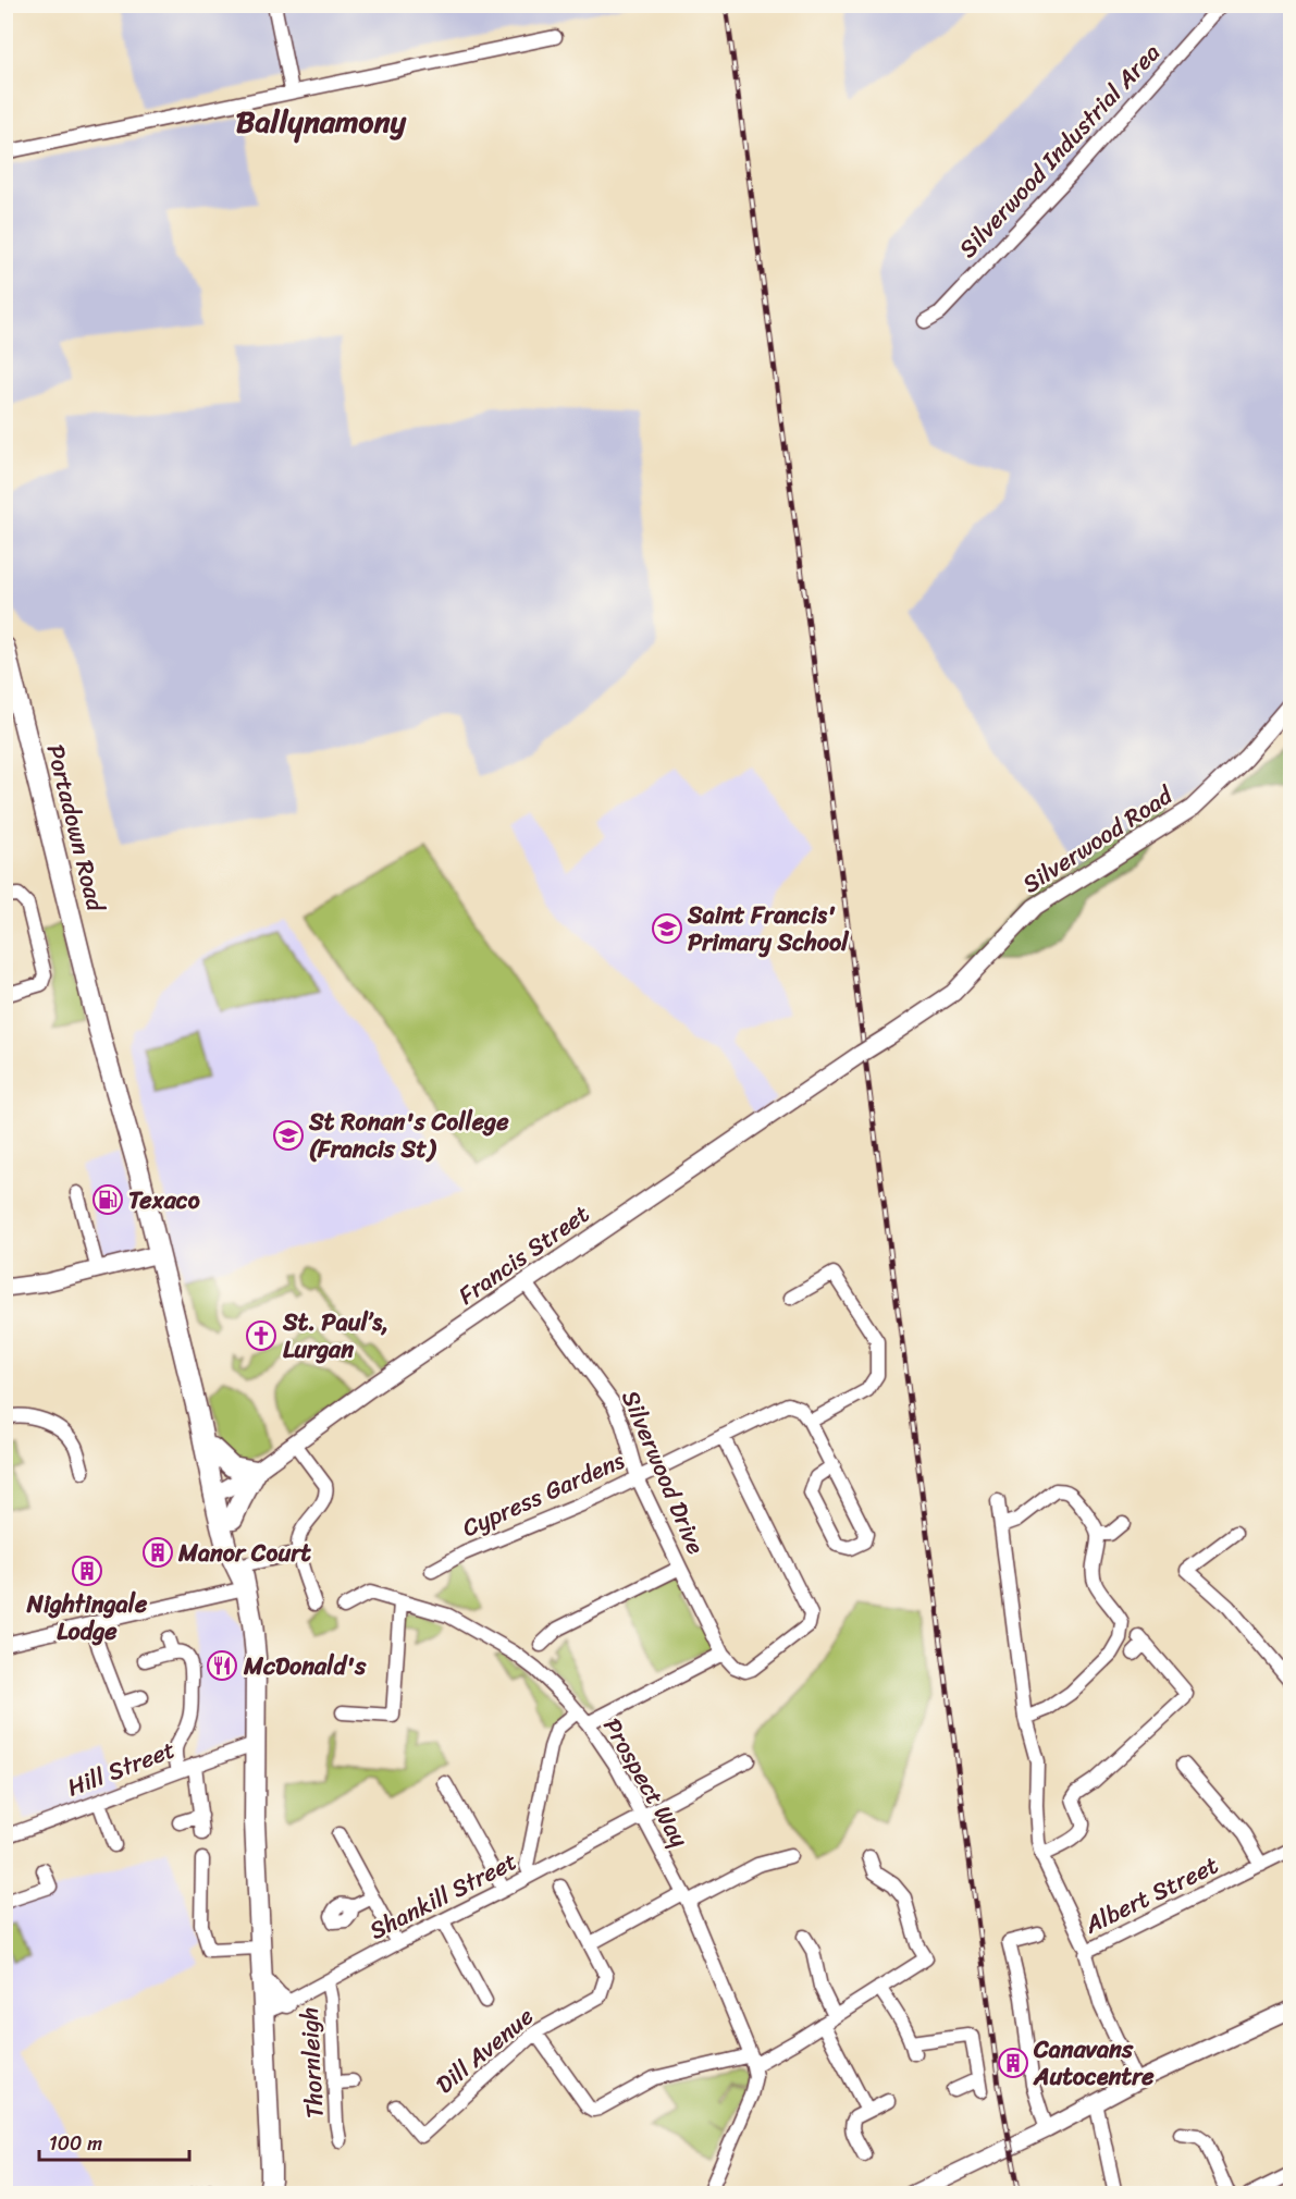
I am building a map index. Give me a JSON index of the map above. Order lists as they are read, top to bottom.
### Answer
{
  "streets": {
    "highway": ["Portadown Road"],
    "main road": ["Silverwood Road", "Francis Street"],
    "street": [
      "Silverwood Industrial Area",
      "Silverwood Drive",
      "Cypress Gardens",
      "Hill Street",
      "Prospect Way",
      "Albert Street",
      "Shankill Street",
      "Dill Avenue",
      "Thornleigh"
    ]
  },
  "crossings": [
    ["Silverwood Road", "Francis Street"],
    ["Francis Street", "Silverwood Drive"],
    ["Silverwood Drive", "Cypress Gardens"],
    ["Prospect Way", "Shankill Street"],
    ["Shankill Street", "Thornleigh"]
  ],
  "districts": ["Ballynamony"],
  "places": {
    "school or university": ["Saint Francis' Primary School", "St Ronan's College (Francis St)"],
    "fuel station": ["Texaco"],
    "church": ["St. Paul’s, Lurgan"],
    "building": ["Manor Court", "Nightingale Lodge", "Canavans Autocentre"],
    "restaurant": ["McDonald's"]
  },
  "scale_bar": "100 m"
}
